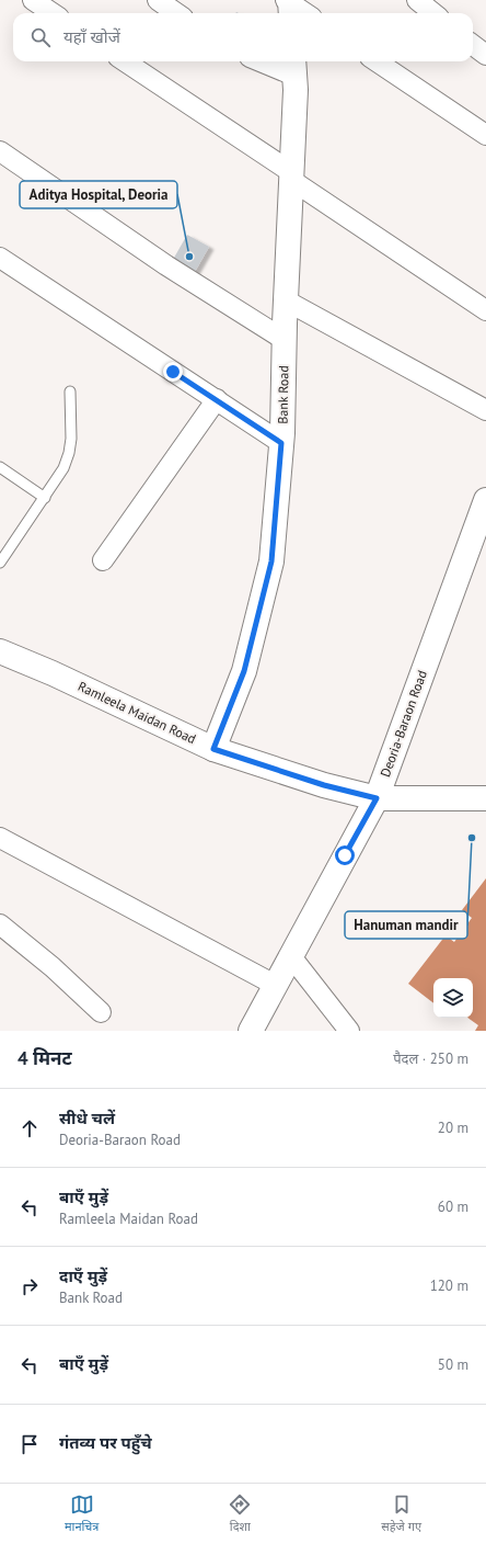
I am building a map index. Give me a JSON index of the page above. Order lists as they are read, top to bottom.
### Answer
{
  "streets": {
    "street": ["Bank Road", "Ramleela Maidan Road", "Deoria-Baraon Road"]
  },
  "crossings": [
    ["Bank Road", "Ramleela Maidan Road"],
    ["Ramleela Maidan Road", "Deoria-Baraon Road"]
  ],
  "places": ["Aditya Hospital, Deoria", "Hanuman mandir"],
  "page": {
    "search": "यहाँ खोजें",
    "heading": ["4 मिनट", "पैदल · 250 m"],
    "list": [
      ["सीधे चलें", "Deoria-Baraon Road", "20 m"],
      ["बाएँ मुड़ें", "Ramleela Maidan Road", "60 m"],
      ["दाएँ मुड़ें", "Bank Road", "120 m"],
      ["बाएँ मुड़ें", "50 m"],
      "गंतव्य पर पहुँचे"
    ],
    "nav": ["मानचित्र", "दिशा", "सहेजे गए"]
  }
}
